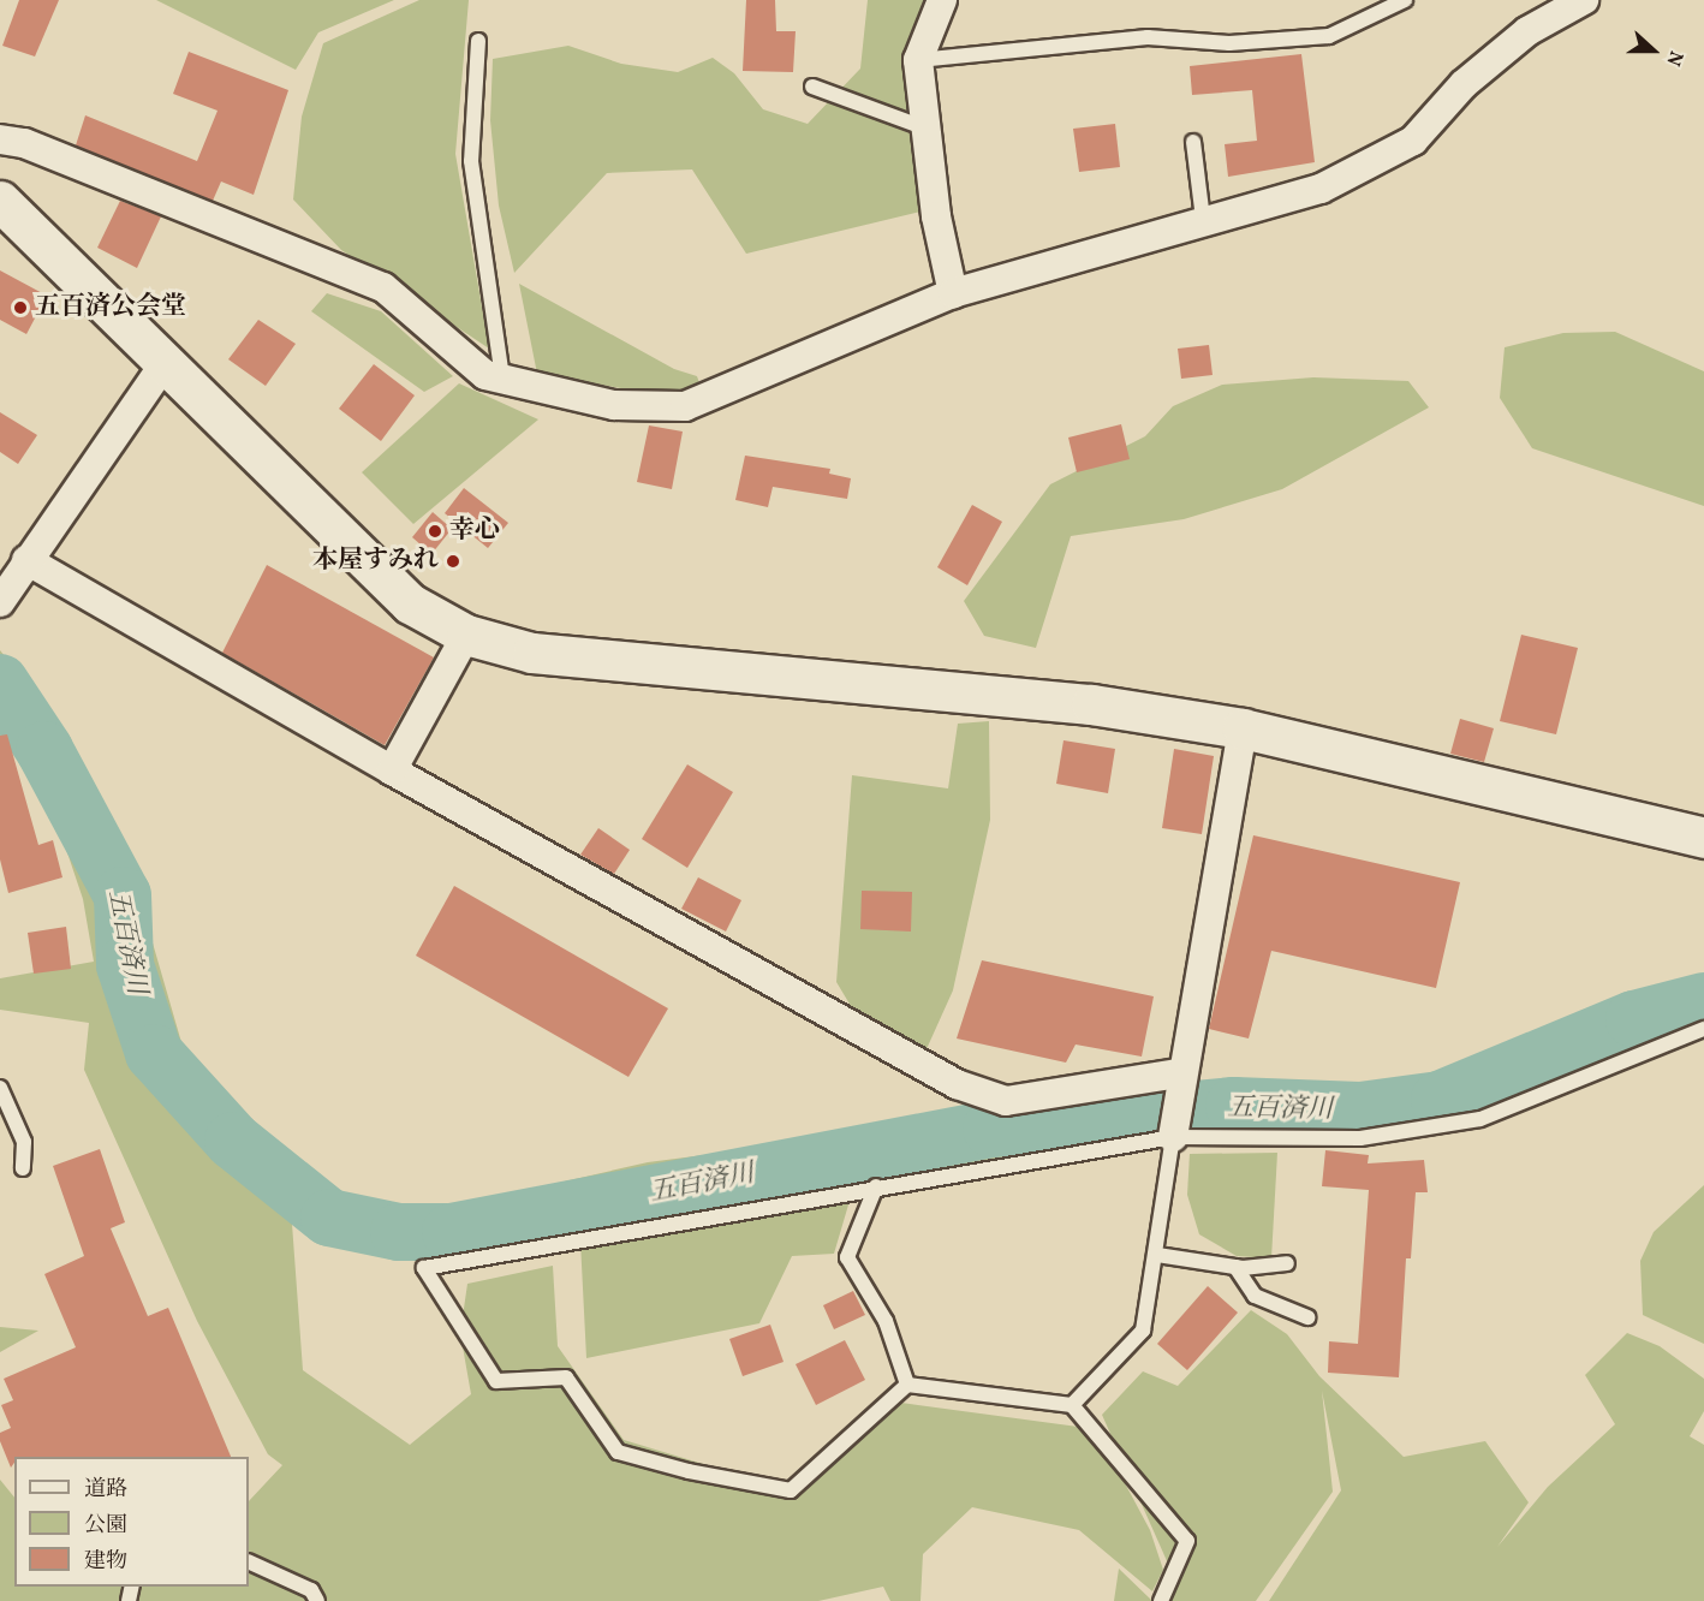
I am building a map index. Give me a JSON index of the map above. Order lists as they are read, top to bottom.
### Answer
{
  "water": ["五百済川"],
  "places": ["五百済公会堂", "幸心", "本屋すみれ"],
  "legend": ["道路", "公園", "建物"],
  "north": "right"
}
